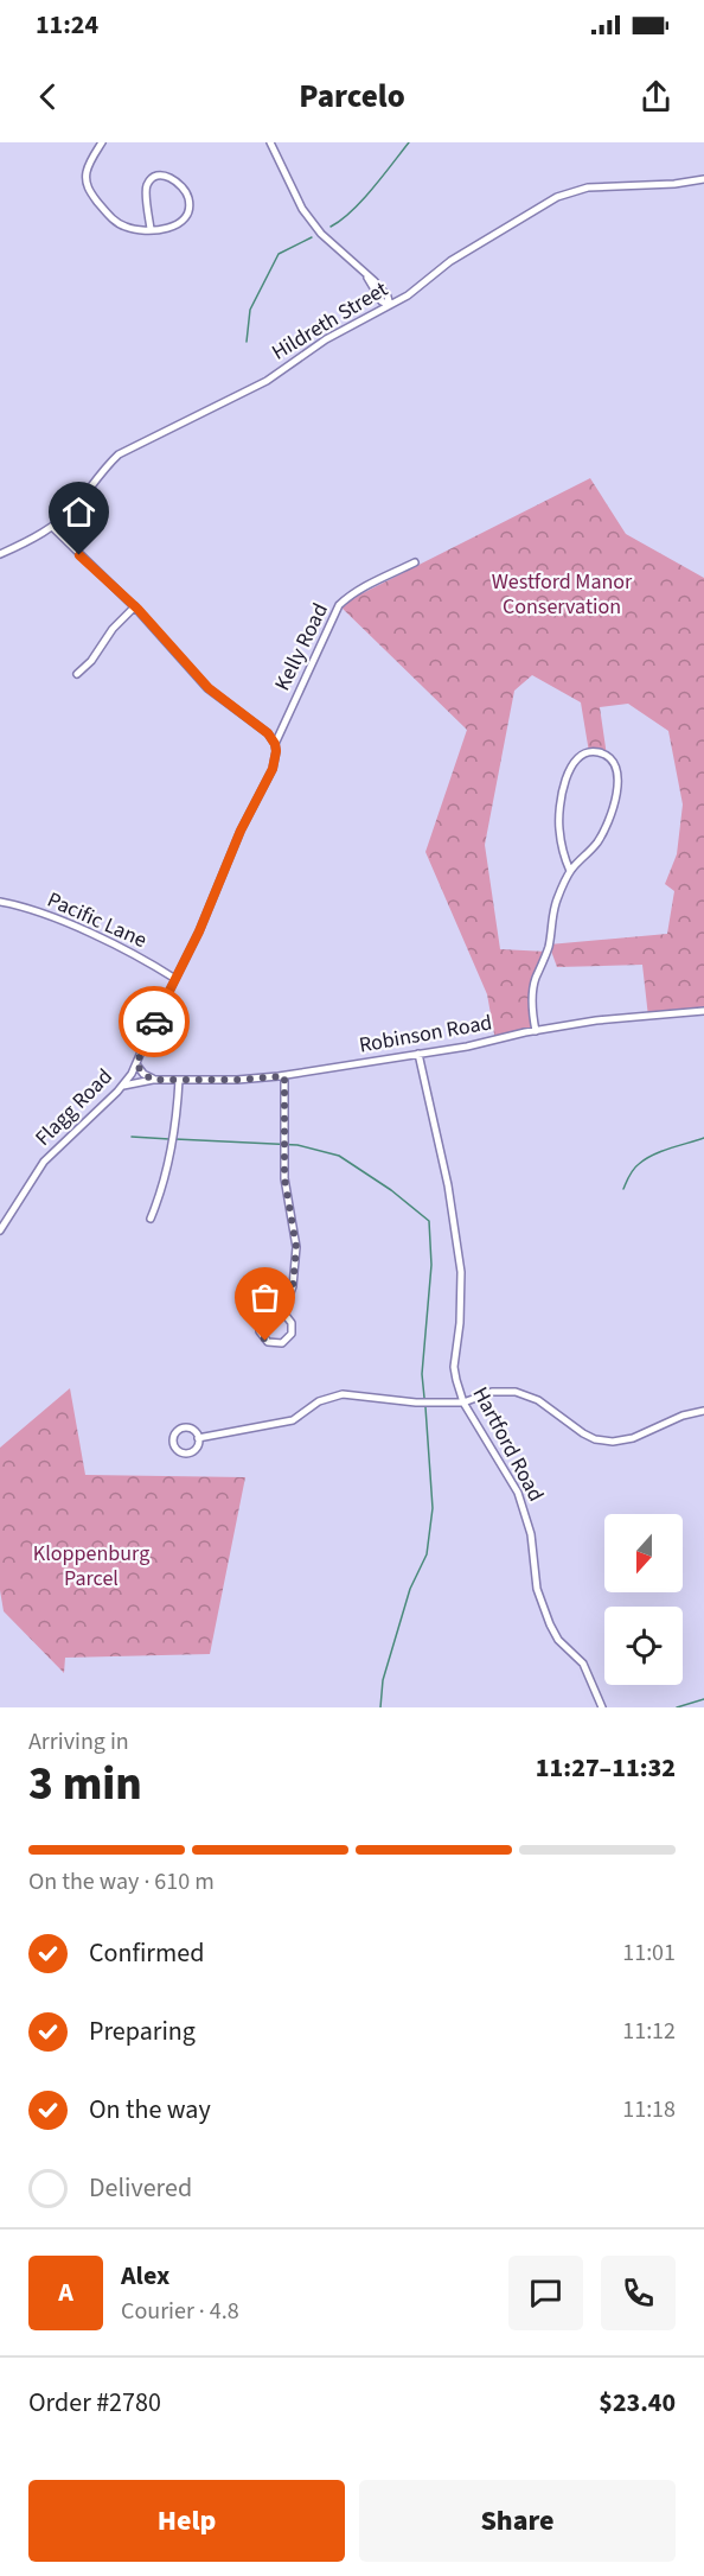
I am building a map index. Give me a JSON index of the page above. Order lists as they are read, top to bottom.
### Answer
{
  "streets": {
    "street": [
      "Hildreth Street",
      "Kelly Road",
      "Pacific Lane",
      "Robinson Road",
      "Flagg Road",
      "Hartford Road"
    ]
  },
  "crossings": [
    ["Kelly Road", "Flagg Road"],
    ["Pacific Lane", "Flagg Road"],
    ["Robinson Road", "Flagg Road"],
    ["Robinson Road", "Hartford Road"]
  ],
  "parks": ["Westford Manor Conservation", "Kloppenburg Parcel"],
  "north": "bottom",
  "page": {
    "status": "11:24",
    "header": "Parcelo",
    "heading": ["3 min", "Arriving in", "11:27–11:32"],
    "panel": [
      "Alex",
      "Courier · 4.8",
      "Order #2780",
      "$23.40"
    ],
    "bar": "On the way · 610 m",
    "list": [
      ["Confirmed", "11:01"],
      ["Preparing", "11:12"],
      ["On the way", "11:18"],
      "Delivered"
    ],
    "round": "A",
    "buttons": ["Help", "Share"]
  }
}
